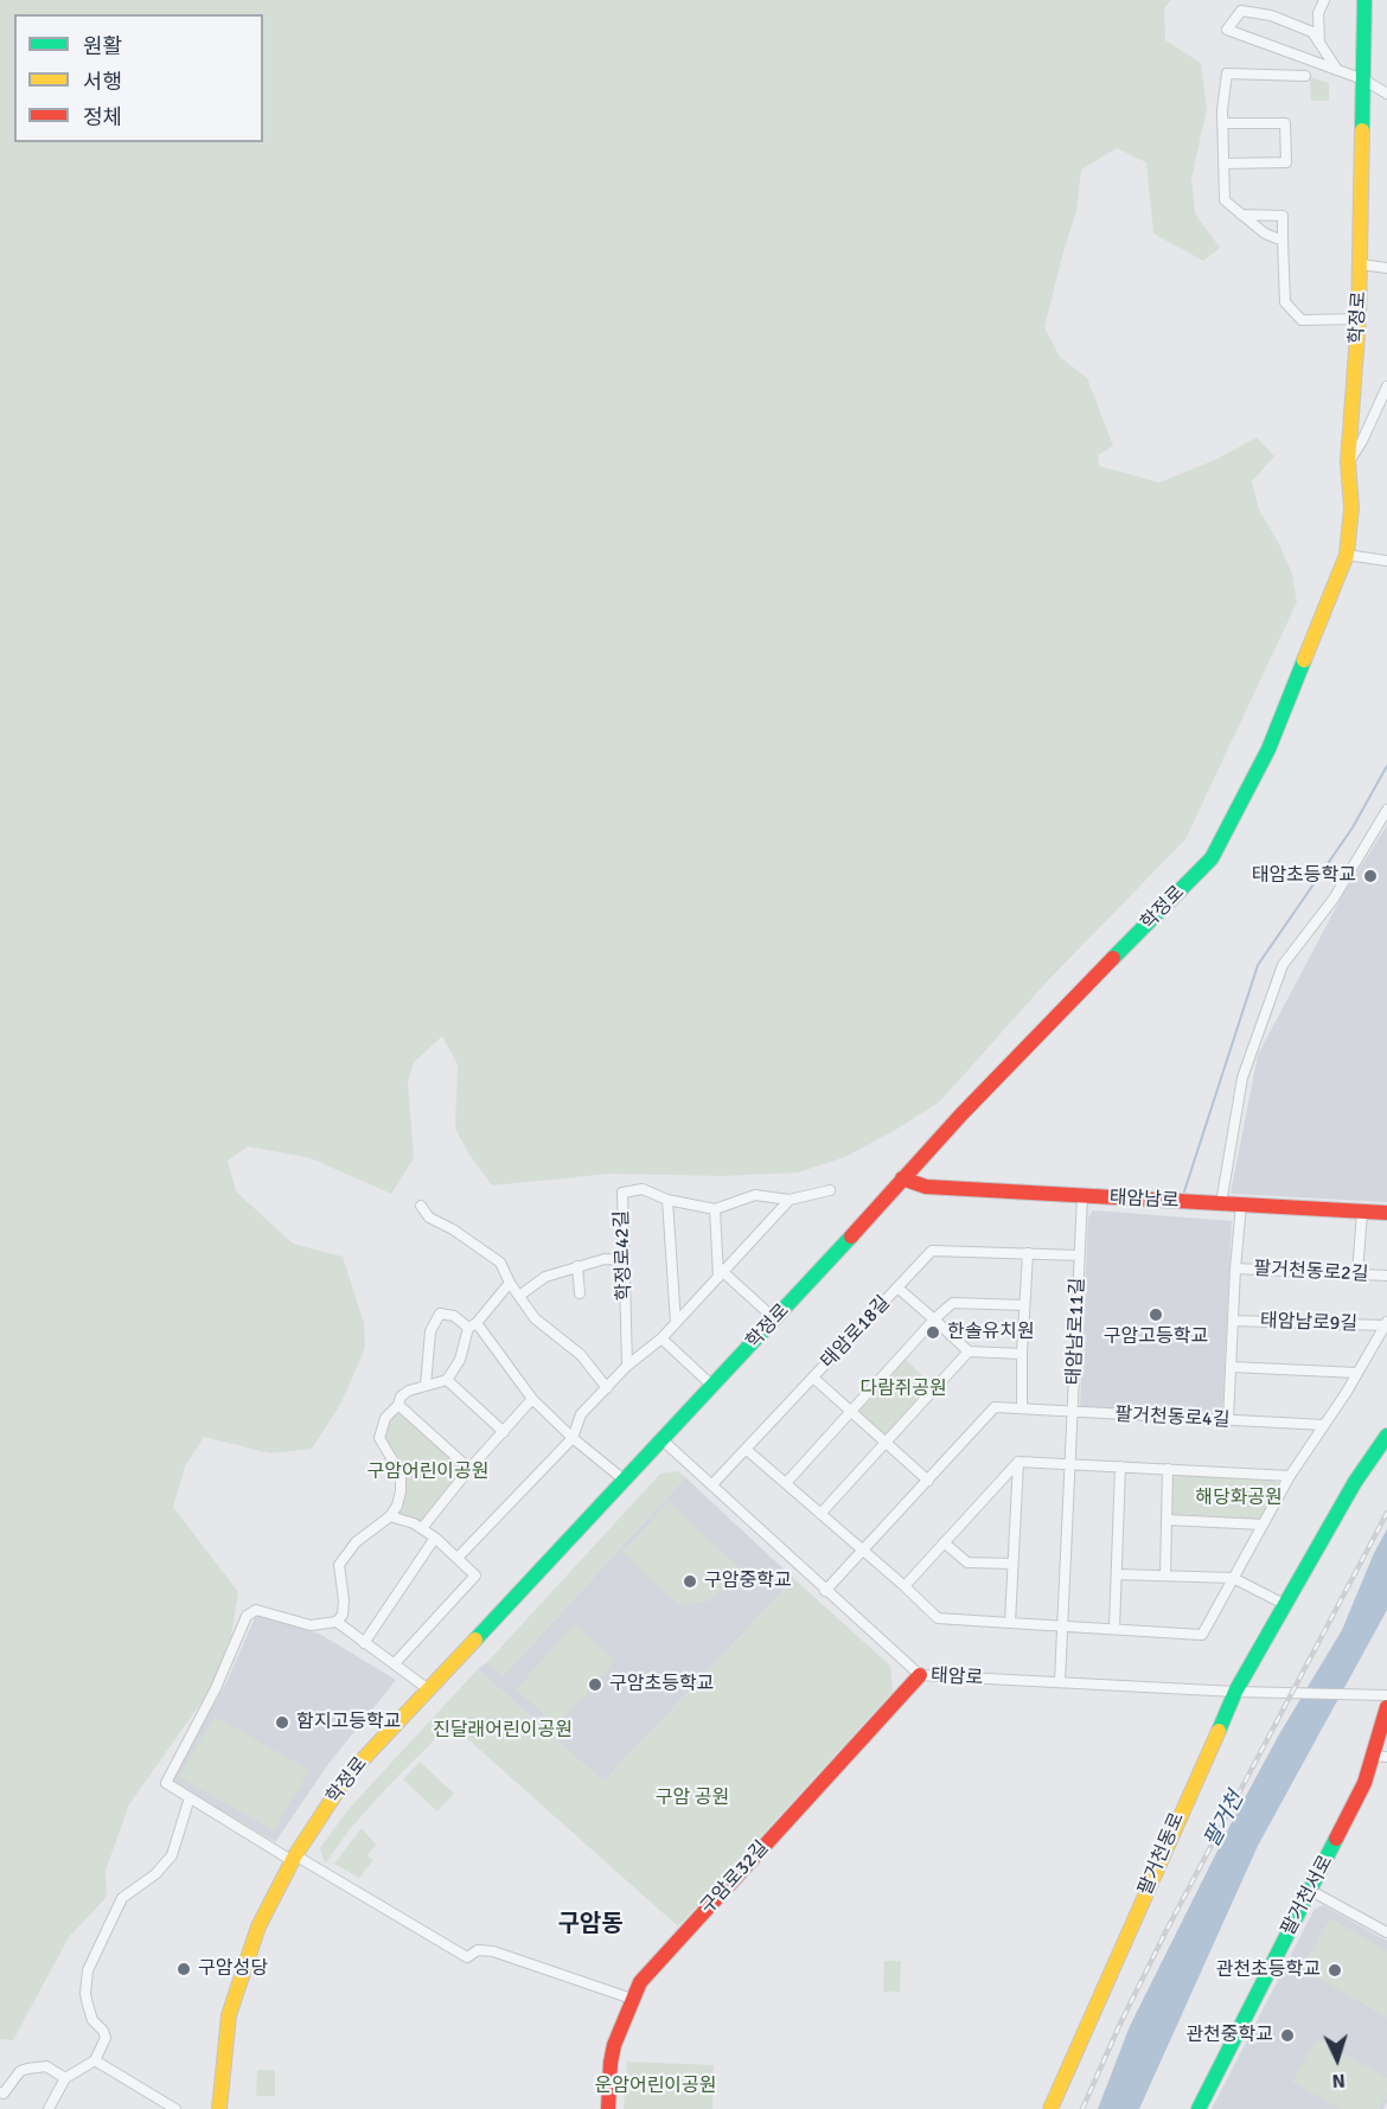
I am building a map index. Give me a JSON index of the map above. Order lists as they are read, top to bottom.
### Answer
{
  "streets": {
    "main road": [
      "학정로",
      "태암남로",
      "팔거천동로",
      "구암로32길",
      "팔거천서로"
    ],
    "street": [
      "학정로42길",
      "팔거천동로2길",
      "태암남로9길",
      "태암남로11길",
      "태암로18길",
      "팔거천동로4길",
      "태암로"
    ]
  },
  "crossings": [
    ["학정로", "태암남로"],
    ["학정로", "태암로"],
    ["태암남로", "태암남로9길"],
    ["태암남로", "태암남로11길"],
    ["팔거천동로2길", "태암남로9길"],
    ["태암남로9길", "팔거천동로4길"],
    ["태암남로11길", "태암로18길"],
    ["태암남로11길", "팔거천동로4길"],
    ["태암남로11길", "태암로"],
    ["태암로18길", "태암로"],
    ["팔거천동로4길", "태암로"],
    ["태암로", "팔거천동로"],
    ["태암로", "구암로32길"]
  ],
  "districts": ["구암동"],
  "water": ["팔거천"],
  "parks": [
    "다람쥐공원",
    "구암어린이공원",
    "해당화공원",
    "진달래어린이공원",
    "구암 공원",
    "운암어린이공원"
  ],
  "places": [
    "태암초등학교",
    "구암고등학교",
    "한솔유치원",
    "구암중학교",
    "구암초등학교",
    "함지고등학교",
    "구암성당",
    "관천초등학교",
    "관천중학교"
  ],
  "legend": ["원활", "서행", "정체"],
  "north": "bottom"
}
